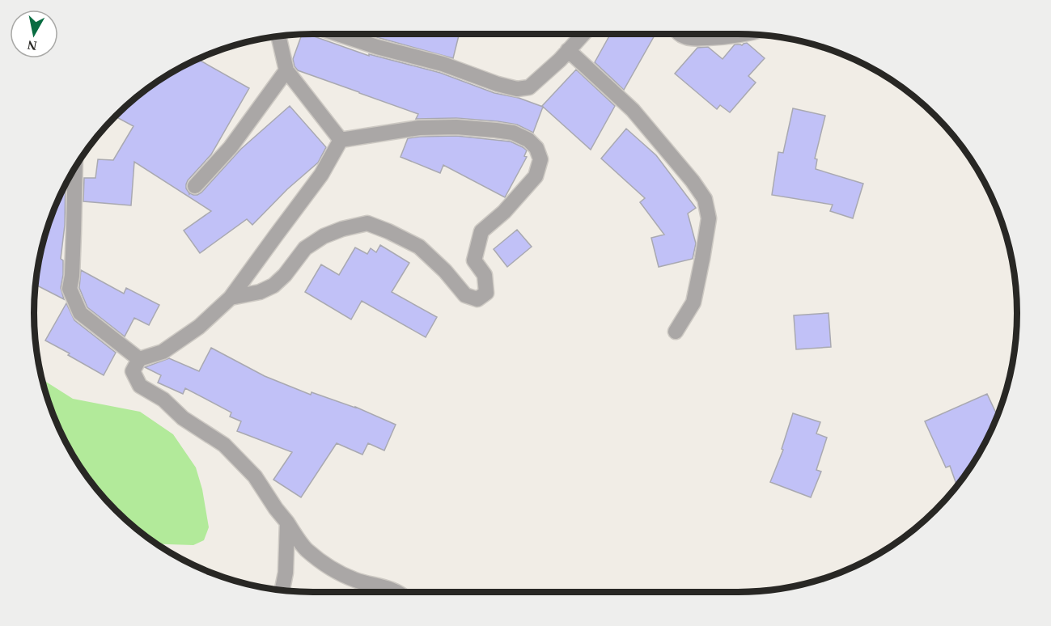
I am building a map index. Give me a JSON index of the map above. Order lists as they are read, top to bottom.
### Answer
{
  "north": "bottom"
}
